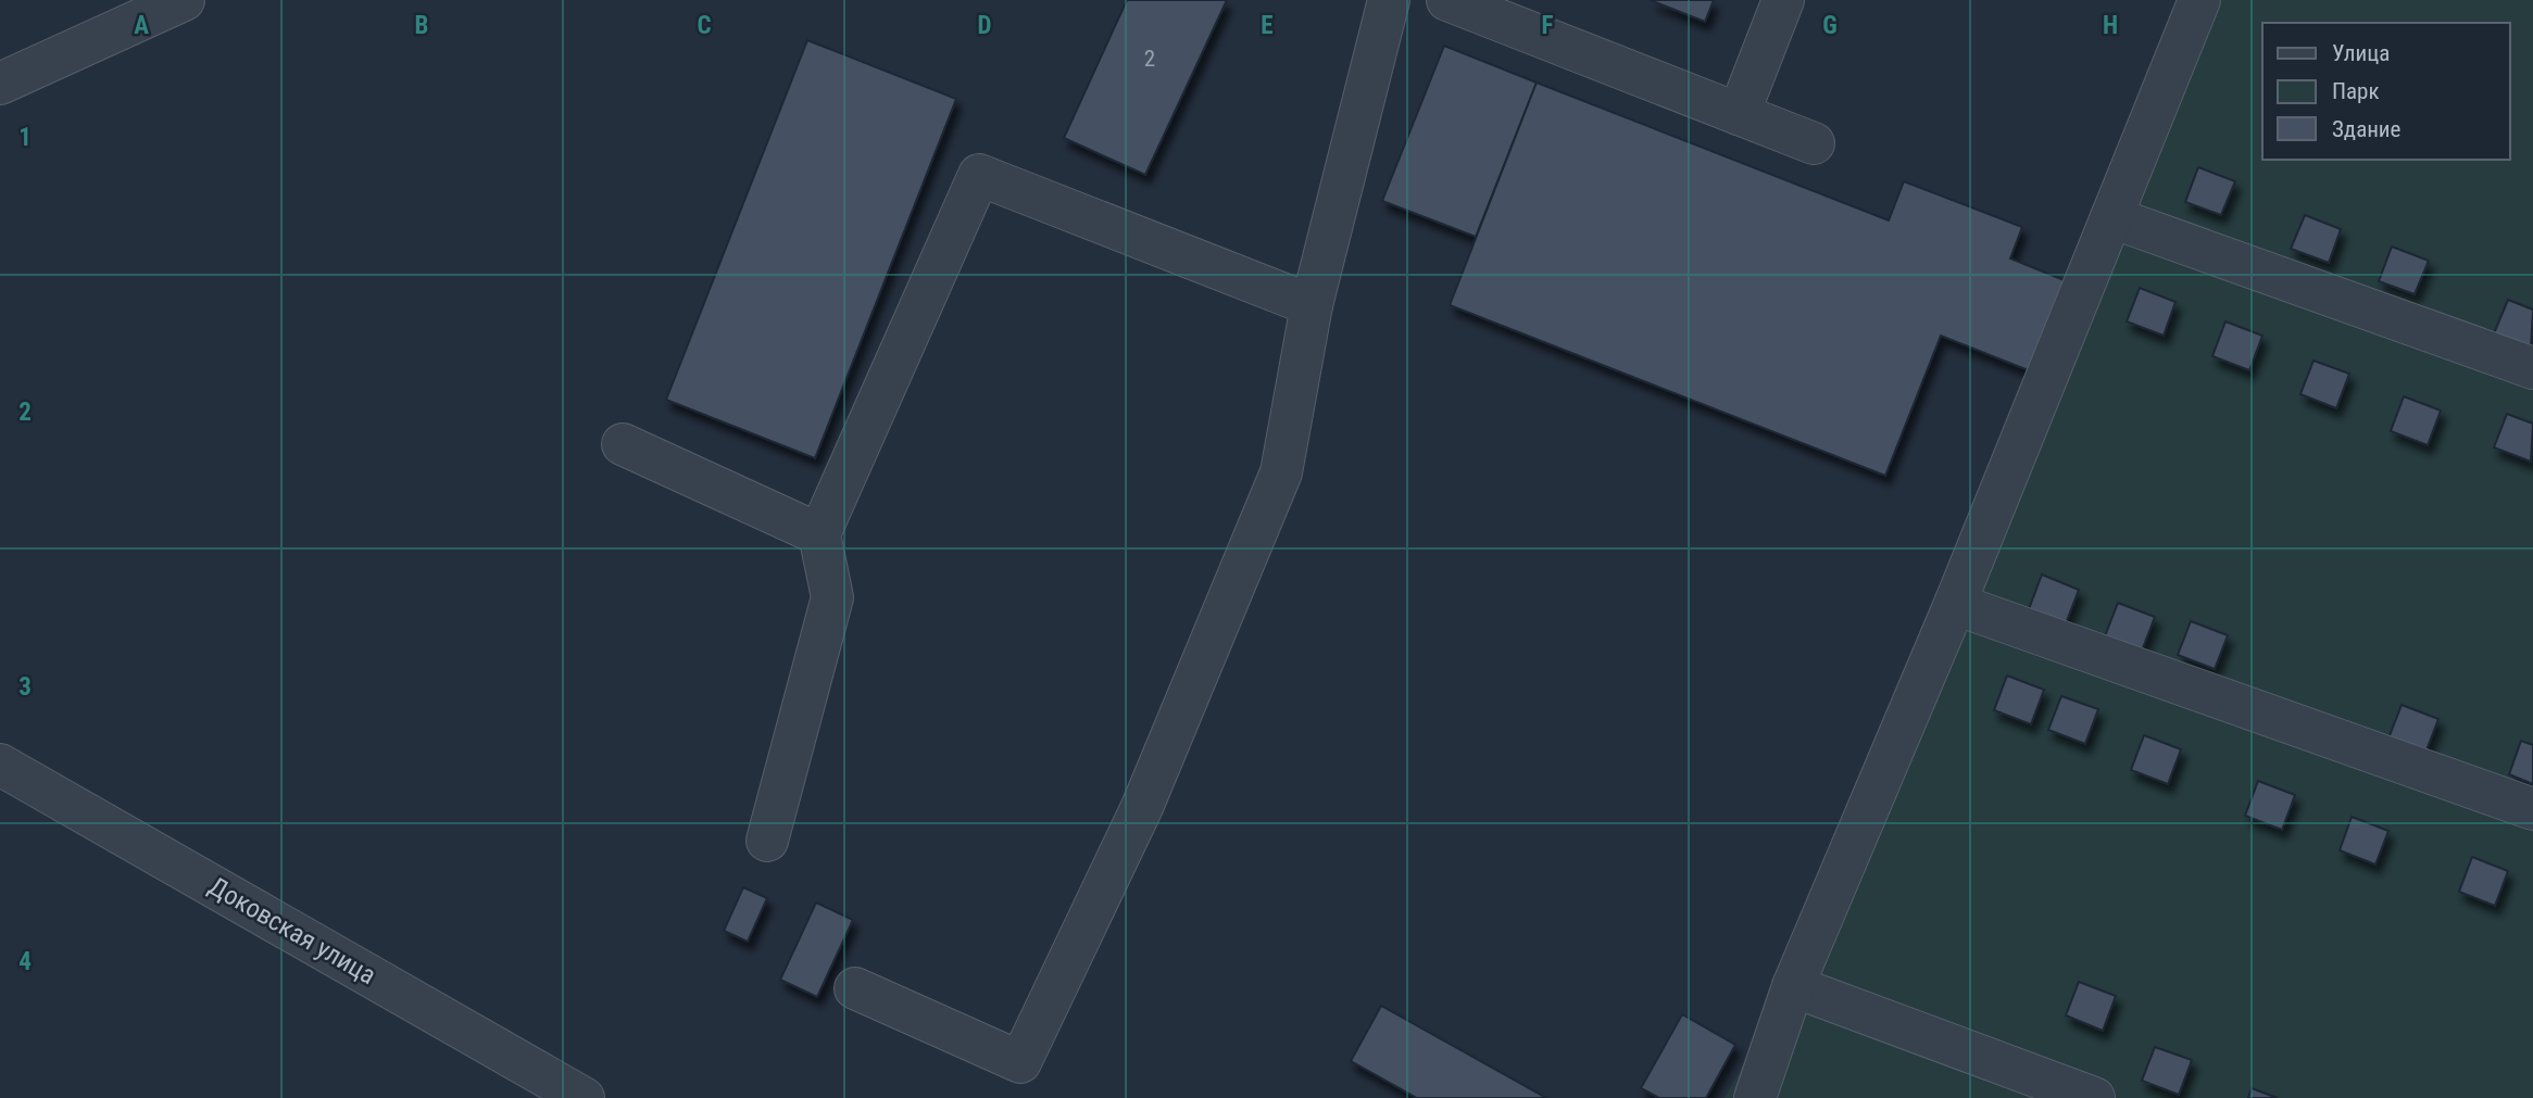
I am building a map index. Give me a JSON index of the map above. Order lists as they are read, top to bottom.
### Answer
{
  "streets": {
    "street": ["Доковская улица"]
  },
  "house_numbers": ["2"],
  "legend": ["Улица", "Парк", "Здание"],
  "grid": {
    "columns": [
      "A",
      "B",
      "C",
      "D",
      "E",
      "F",
      "G",
      "H"
    ],
    "rows": [
      "1",
      "2",
      "3",
      "4"
    ]
  }
}
